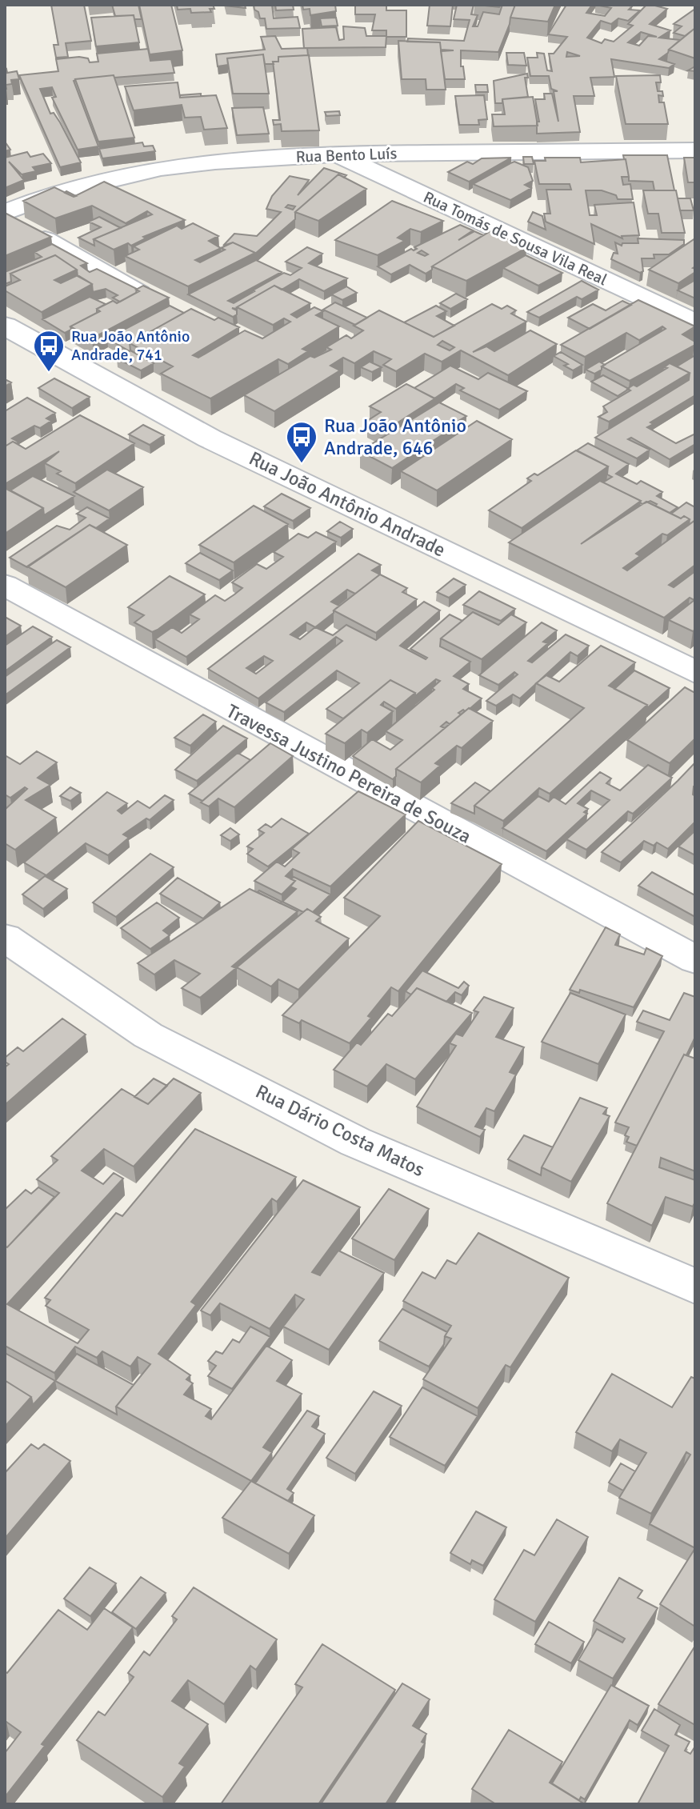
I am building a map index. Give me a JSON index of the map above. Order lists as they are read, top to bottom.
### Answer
{
  "streets": {
    "street": [
      "Rua Bento Luís",
      "Rua Tomás de Sousa Vila Real",
      "Rua João Antônio Andrade",
      "Travessa Justino Pereira de Souza",
      "Rua Dário Costa Matos"
    ]
  },
  "crossings": [
    ["Rua Bento Luís", "Rua Tomás de Sousa Vila Real"]
  ],
  "places": {
    "bus stop": ["Rua João Antônio Andrade, 741", "Rua João Antônio Andrade, 646"]
  }
}
